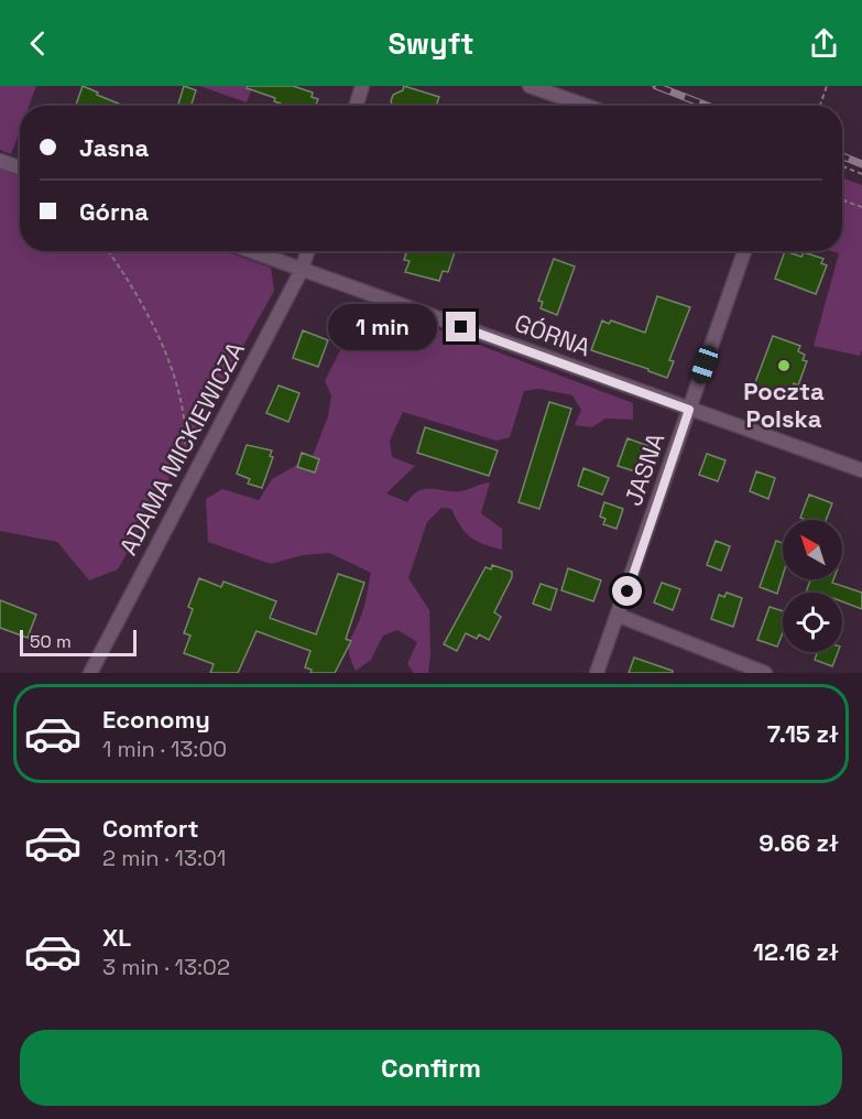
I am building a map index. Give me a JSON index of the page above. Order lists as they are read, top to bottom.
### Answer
{
  "streets": {
    "street": ["GÓRNA", "ADAMA MICKIEWICZA", "JASNA"]
  },
  "crossings": [
    ["GÓRNA", "ADAMA MICKIEWICZA"],
    ["GÓRNA", "JASNA"]
  ],
  "places": ["Poczta Polska"],
  "scale_bar": "50 m",
  "north": "top left",
  "page": {
    "header": "Swyft",
    "banner": ["Jasna", "Górna"],
    "bubble": "1 min",
    "scale": "50 m",
    "list": [
      {
        "name": "Economy",
        "note": "1 min · 13:00",
        "value": "7.15 zł"
      },
      {
        "name": "Comfort",
        "note": "2 min · 13:01",
        "value": "9.66 zł"
      },
      {
        "name": "XL",
        "note": "3 min · 13:02",
        "value": "12.16 zł"
      }
    ],
    "buttons": "Confirm"
  }
}
